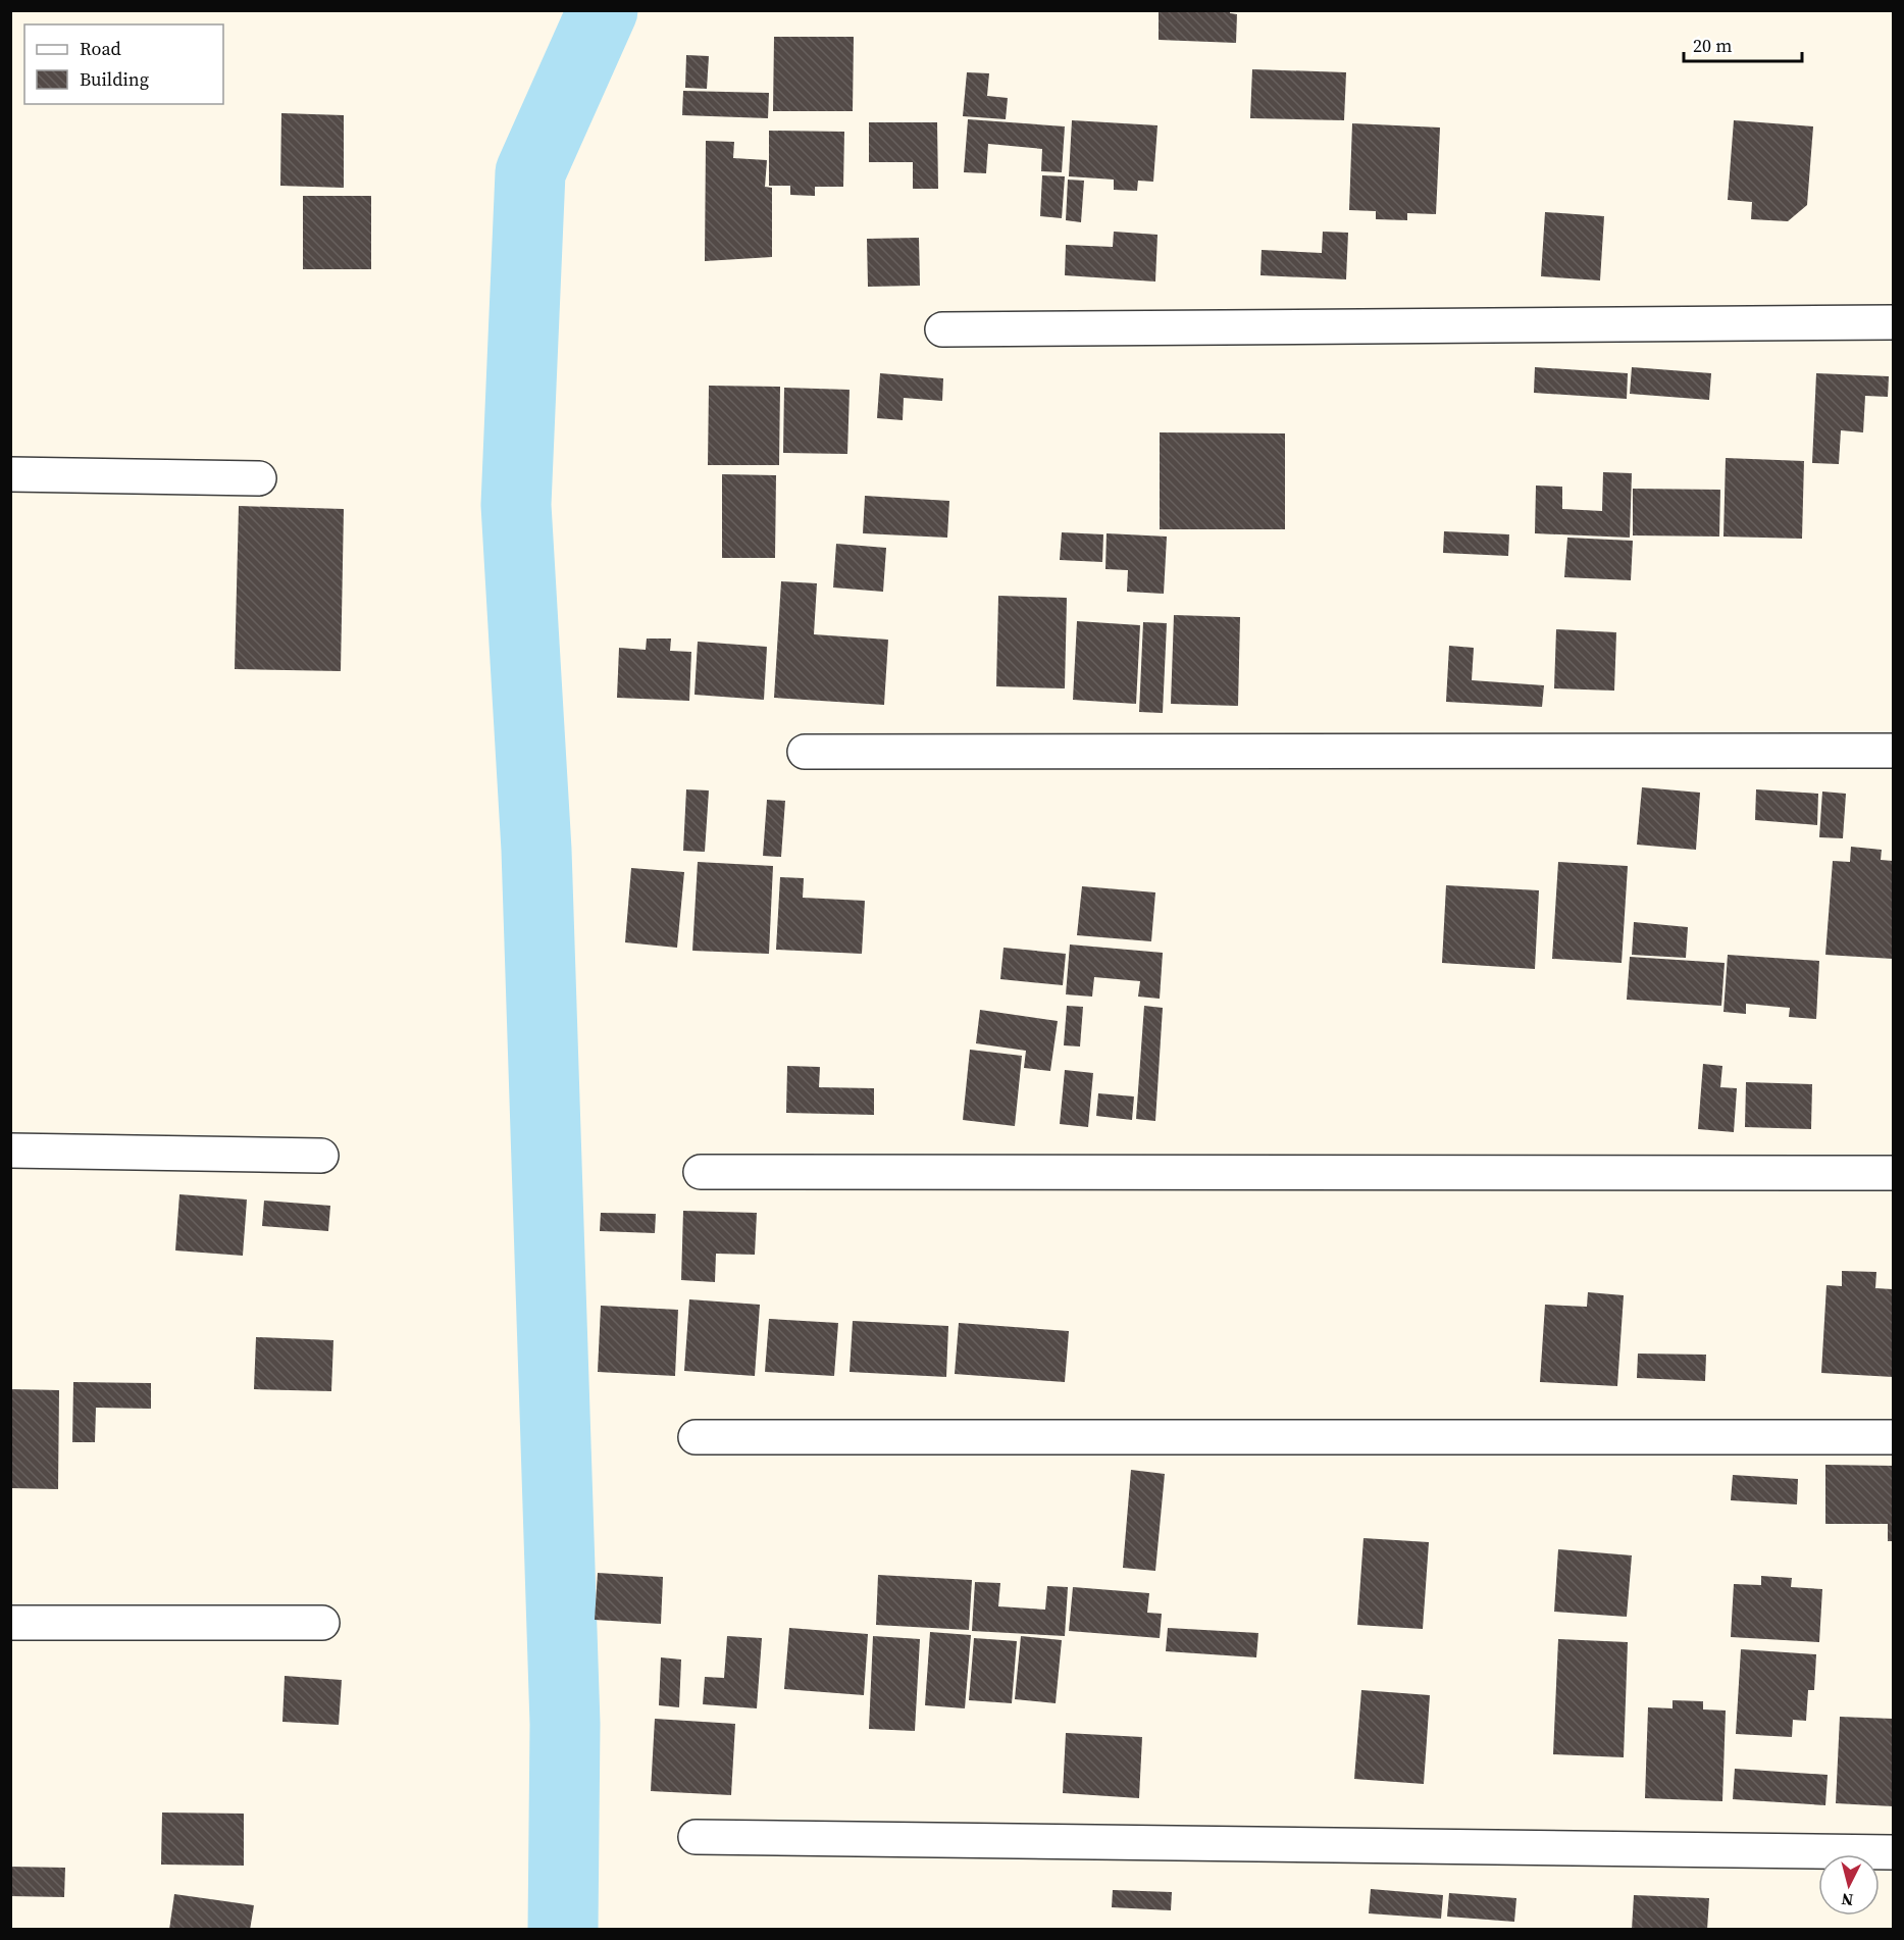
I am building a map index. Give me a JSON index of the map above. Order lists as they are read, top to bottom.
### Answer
{
  "legend": ["Road", "Building"],
  "scale_bar": "20 m",
  "north": "bottom"
}
